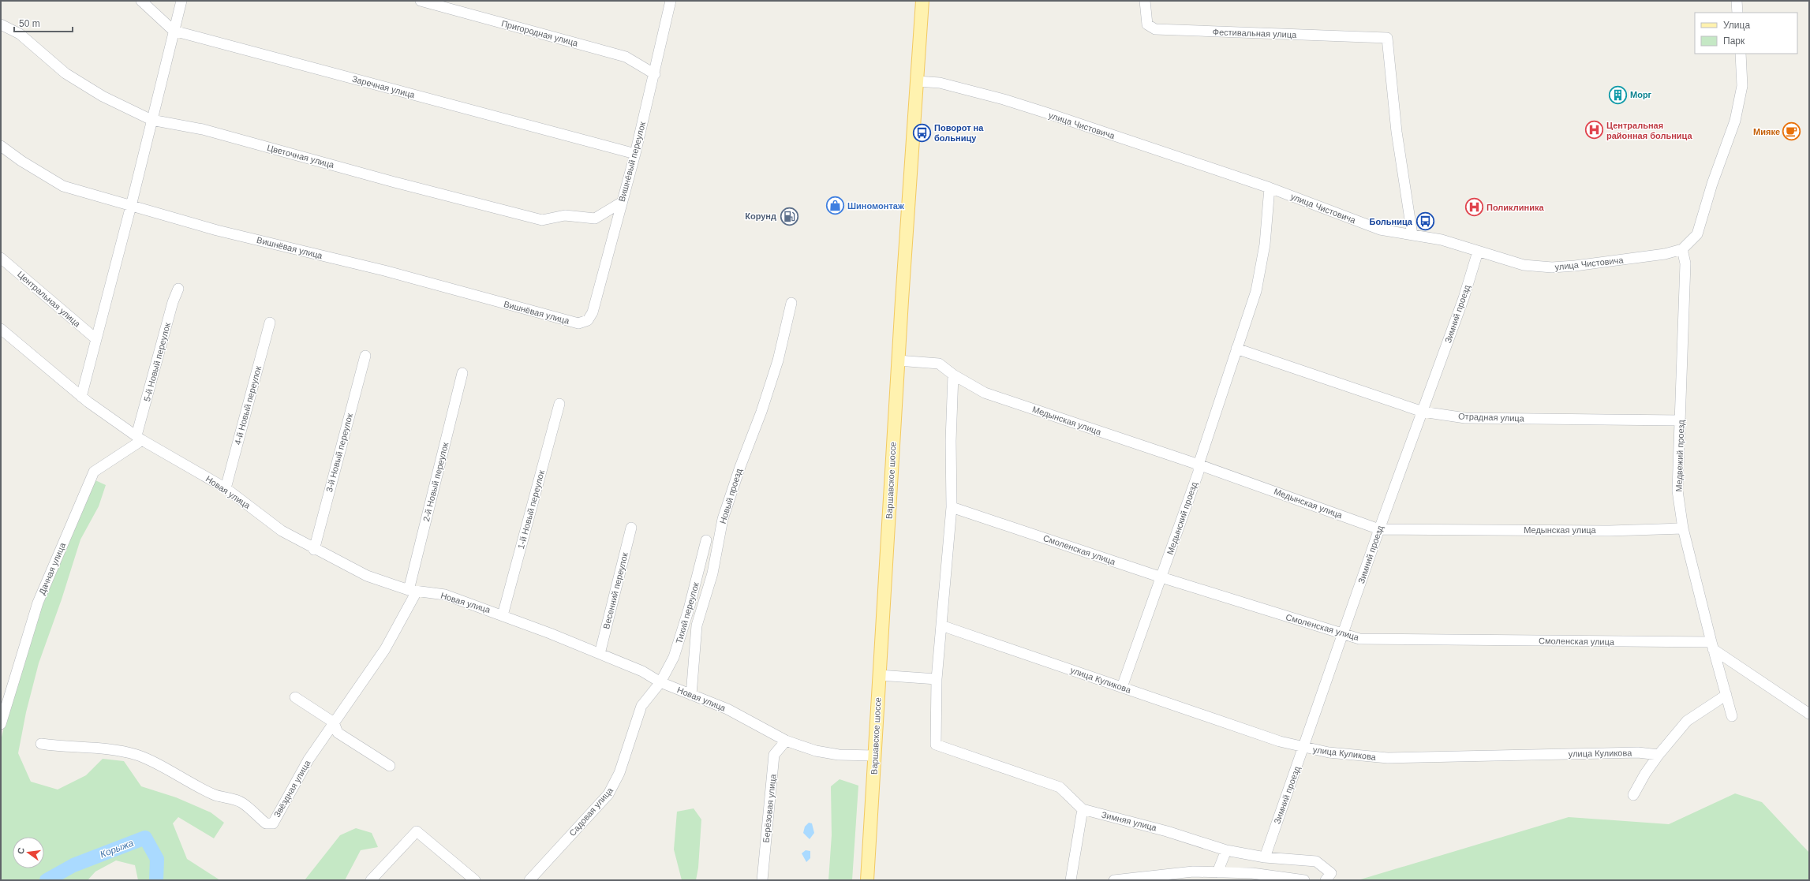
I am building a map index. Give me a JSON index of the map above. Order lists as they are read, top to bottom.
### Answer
{
  "streets": {
    "main road": ["Варшавское шоссе"],
    "street": [
      "Пригородная улица",
      "Фестивальная улица",
      "Заречная улица",
      "улица Чистовича",
      "Цветочная улица",
      "Вишнёвый переулок",
      "Вишнёвая улица",
      "Центральная улица",
      "Зимний проезд",
      "5-й Новый переулок",
      "4-й Новый переулок",
      "Отрадная улица",
      "Медынская улица",
      "3-й Новый переулок",
      "Медвежий проезд",
      "2-й Новый переулок",
      "Новая улица",
      "Новый проезд",
      "1-й Новый переулок",
      "Медынский проезд",
      "Смоленская улица",
      "Дачная улица",
      "Весенний переулок",
      "Тихий переулок",
      "улица Куликова",
      "Звёздная улица",
      "Берёзовая улица",
      "Садовая улица",
      "Зимняя улица"
    ]
  },
  "crossings": [
    ["Пригородная улица", "Вишнёвый переулок"],
    ["Фестивальная улица", "улица Чистовича"],
    ["Заречная улица", "Вишнёвый переулок"],
    ["улица Чистовича", "Зимний проезд"],
    ["улица Чистовича", "Медвежий проезд"],
    ["улица Чистовича", "Варшавское шоссе"],
    ["улица Чистовича", "Медынский проезд"],
    ["Цветочная улица", "Вишнёвый переулок"],
    ["Вишнёвый переулок", "Вишнёвая улица"],
    ["Зимний проезд", "Отрадная улица"],
    ["Зимний проезд", "Медынская улица"],
    ["Зимний проезд", "Смоленская улица"],
    ["Зимний проезд", "улица Куликова"],
    ["Зимний проезд", "Зимняя улица"],
    ["5-й Новый переулок", "Новая улица"],
    ["5-й Новый переулок", "Дачная улица"],
    ["4-й Новый переулок", "Новая улица"],
    ["Отрадная улица", "Медвежий проезд"],
    ["Отрадная улица", "Медынский проезд"],
    ["Медынская улица", "Медвежий проезд"],
    ["Медынская улица", "Варшавское шоссе"],
    ["Медынская улица", "Медынский проезд"],
    ["3-й Новый переулок", "Новая улица"],
    ["Медвежий проезд", "Смоленская улица"],
    ["Варшавское шоссе", "Новая улица"],
    ["2-й Новый переулок", "Новая улица"],
    ["2-й Новый переулок", "Звёздная улица"],
    ["Новая улица", "Новый проезд"],
    ["Новая улица", "1-й Новый переулок"],
    ["Новая улица", "Дачная улица"],
    ["Новая улица", "Весенний переулок"],
    ["Новая улица", "Тихий переулок"],
    ["Новая улица", "Звёздная улица"],
    ["Новая улица", "Берёзовая улица"],
    ["Новая улица", "Садовая улица"],
    ["Медынский проезд", "Смоленская улица"],
    ["Медынский проезд", "улица Куликова"],
    ["Тихий переулок", "Садовая улица"]
  ],
  "water": ["Корыжа"],
  "places": {
    "building": ["Морг"],
    "hospital": ["Центральная районная больница", "Поликлиника"],
    "cafe": ["Мияке"],
    "bus stop": ["Поворот на больницу", "Больница"],
    "shop": ["Шиномонтаж"],
    "fuel station": ["Корунд"]
  },
  "legend": ["Улица", "Парк"],
  "scale_bar": "50 m",
  "north": "left"
}
